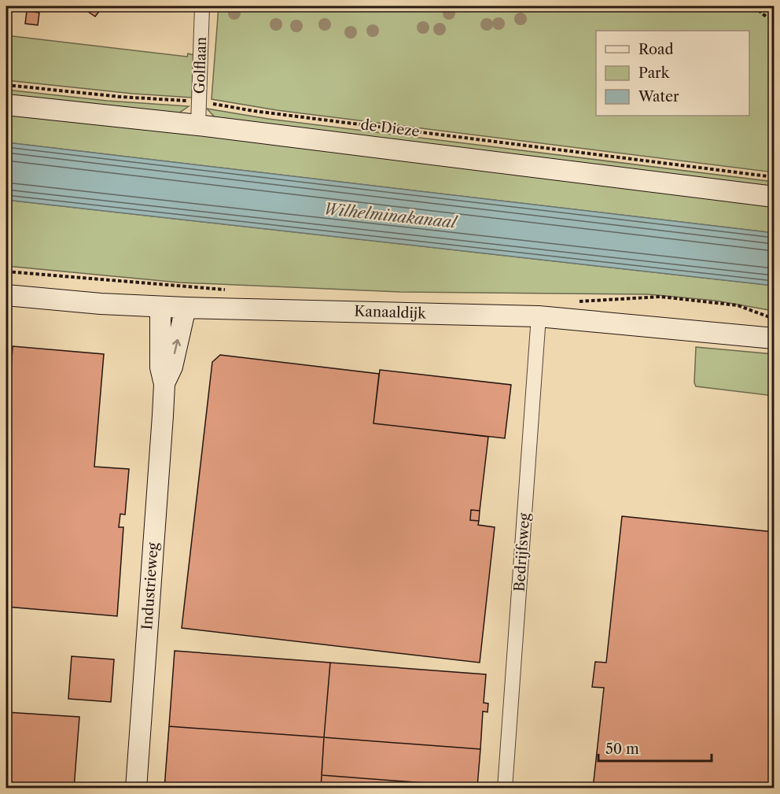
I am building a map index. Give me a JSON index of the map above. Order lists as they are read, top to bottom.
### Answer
{
  "streets": {
    "street": [
      "Golflaan",
      "de Dieze",
      "Kanaaldijk",
      "Bedrijfsweg",
      "Industrieweg"
    ]
  },
  "crossings": [
    ["Golflaan", "de Dieze"],
    ["Kanaaldijk", "Bedrijfsweg"],
    ["Kanaaldijk", "Industrieweg"]
  ],
  "water": ["Wilhelminakanaal"],
  "legend": ["Road", "Park", "Water"],
  "scale_bar": "50 m"
}
